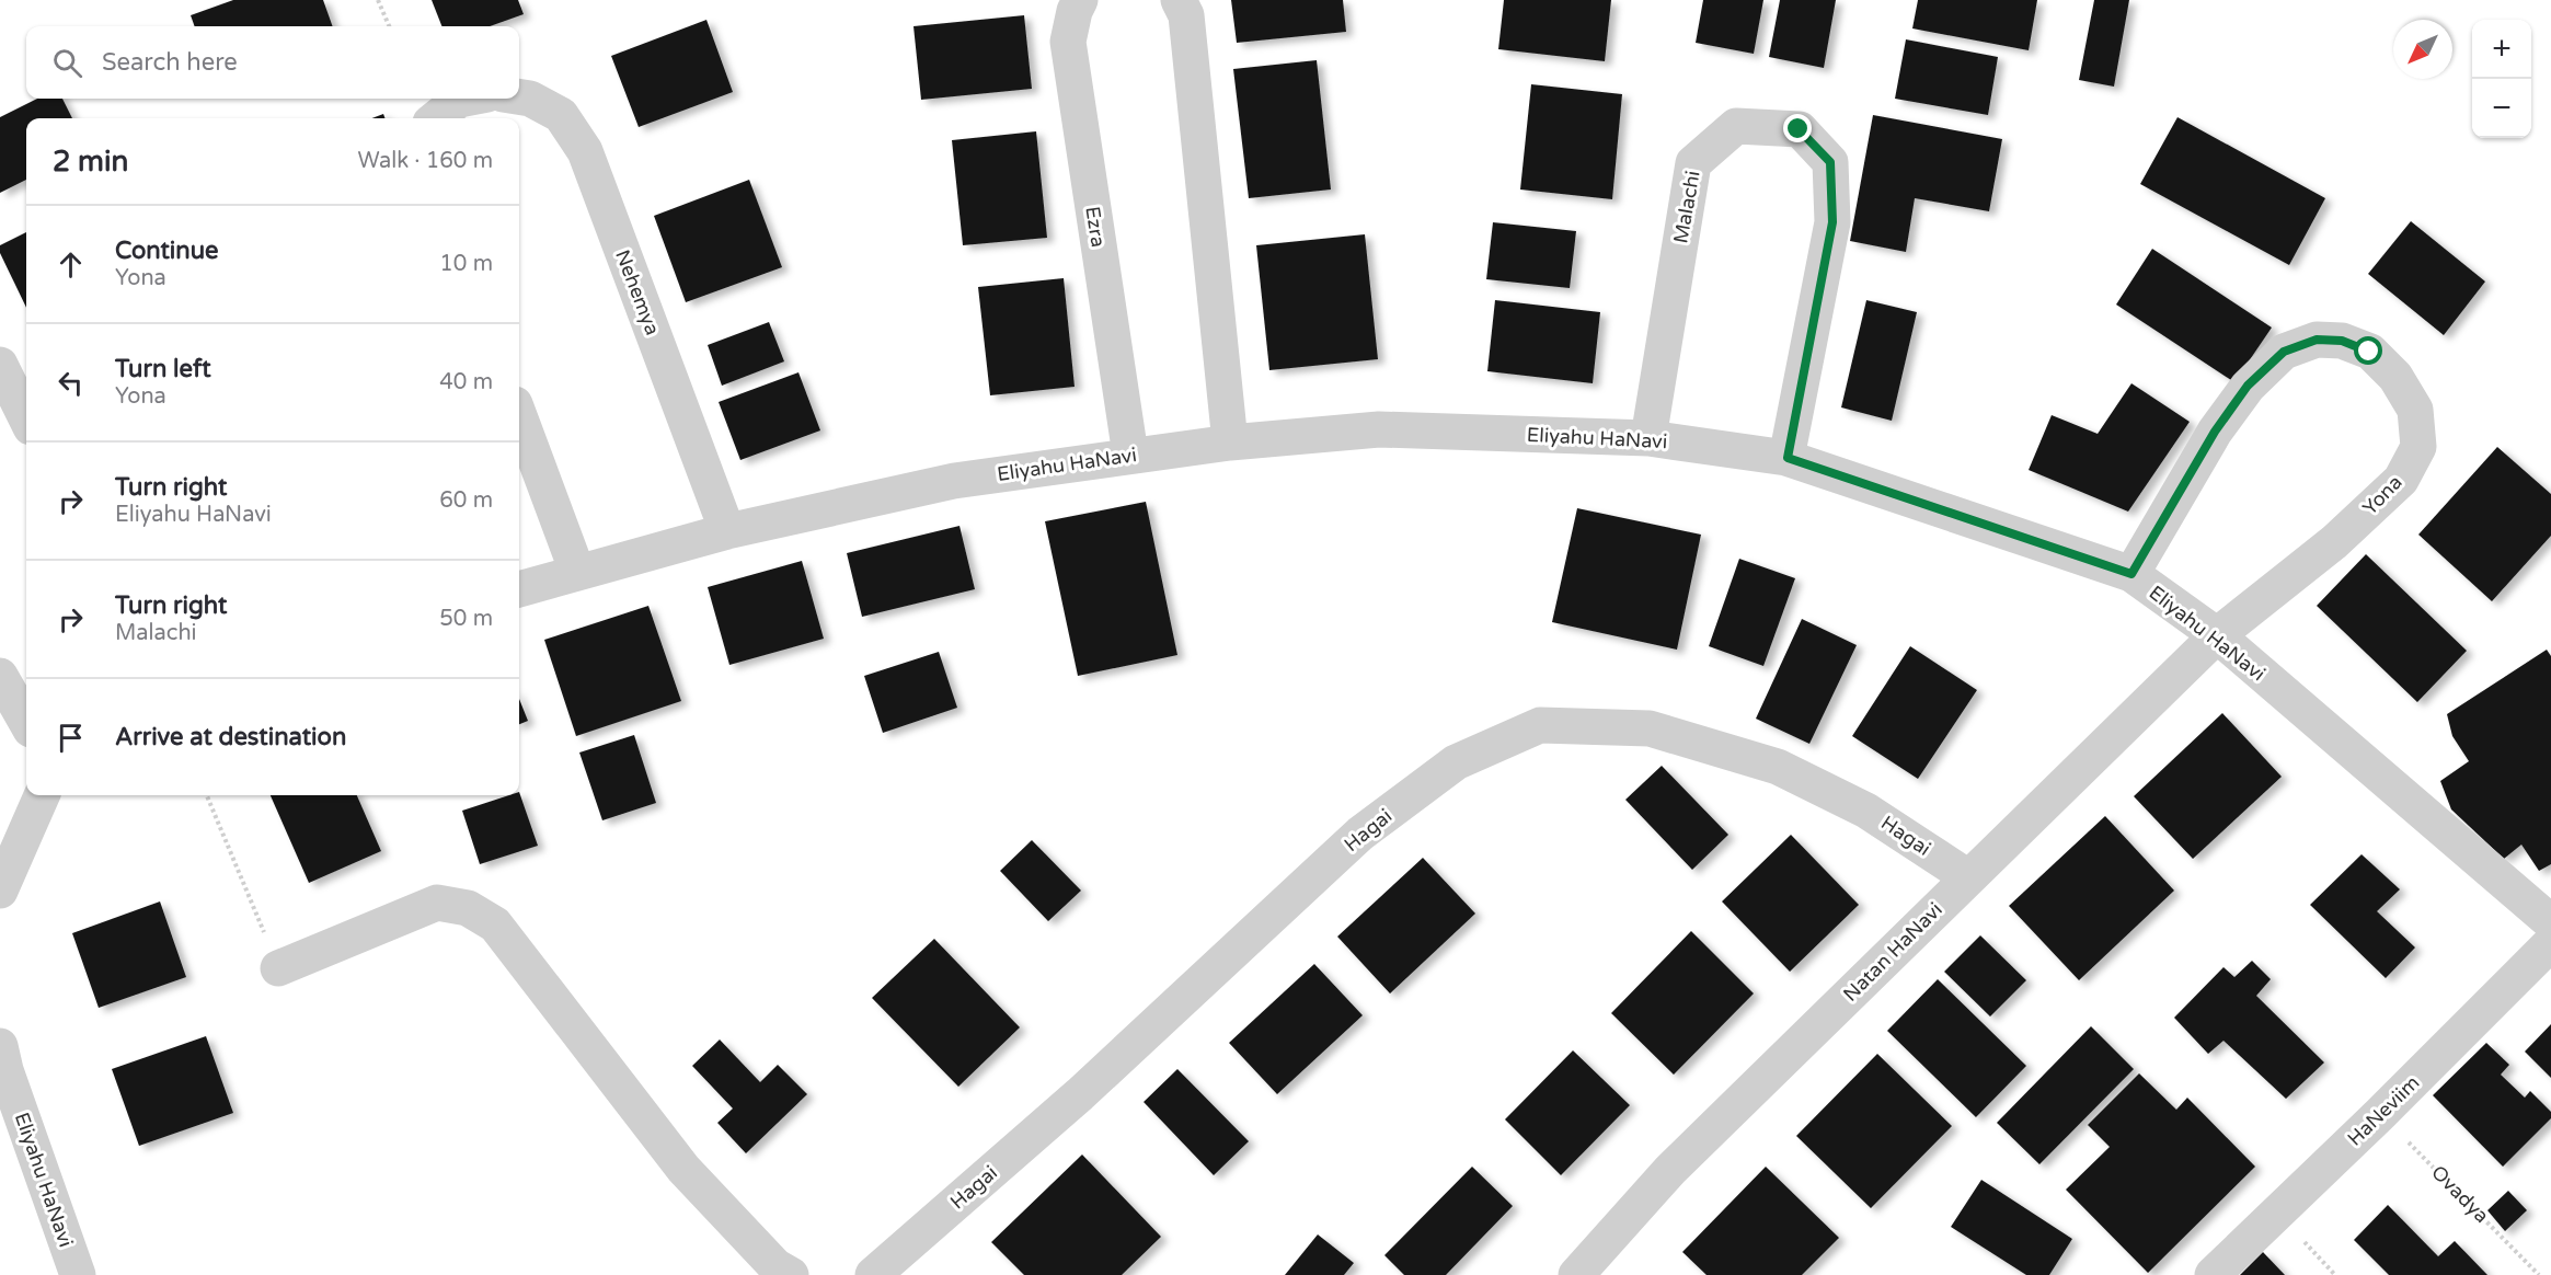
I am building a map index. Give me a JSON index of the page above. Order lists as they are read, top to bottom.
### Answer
{
  "streets": {
    "street": [
      "Malachi",
      "Ezra",
      "Nehemya",
      "Eliyahu HaNavi",
      "Yona",
      "Hagai",
      "Natan HaNavi",
      "HaNeviim"
    ],
    "path": ["Ovadya"]
  },
  "crossings": [
    ["Malachi", "Eliyahu HaNavi"],
    ["Ezra", "Eliyahu HaNavi"],
    ["Nehemya", "Eliyahu HaNavi"],
    ["Eliyahu HaNavi", "Yona"],
    ["Eliyahu HaNavi", "Natan HaNavi"],
    ["Yona", "Natan HaNavi"],
    ["Hagai", "Natan HaNavi"],
    ["HaNeviim", "Ovadya"]
  ],
  "north": "bottom left",
  "page": {
    "map_buttons": ["+", "−"],
    "search": "Search here",
    "heading": ["2 min", "Walk · 160 m"],
    "list": [
      ["Continue", "Yona", "10 m"],
      ["Turn left", "Yona", "40 m"],
      ["Turn right", "Eliyahu HaNavi", "60 m"],
      ["Turn right", "Malachi", "50 m"],
      "Arrive at destination"
    ]
  }
}
